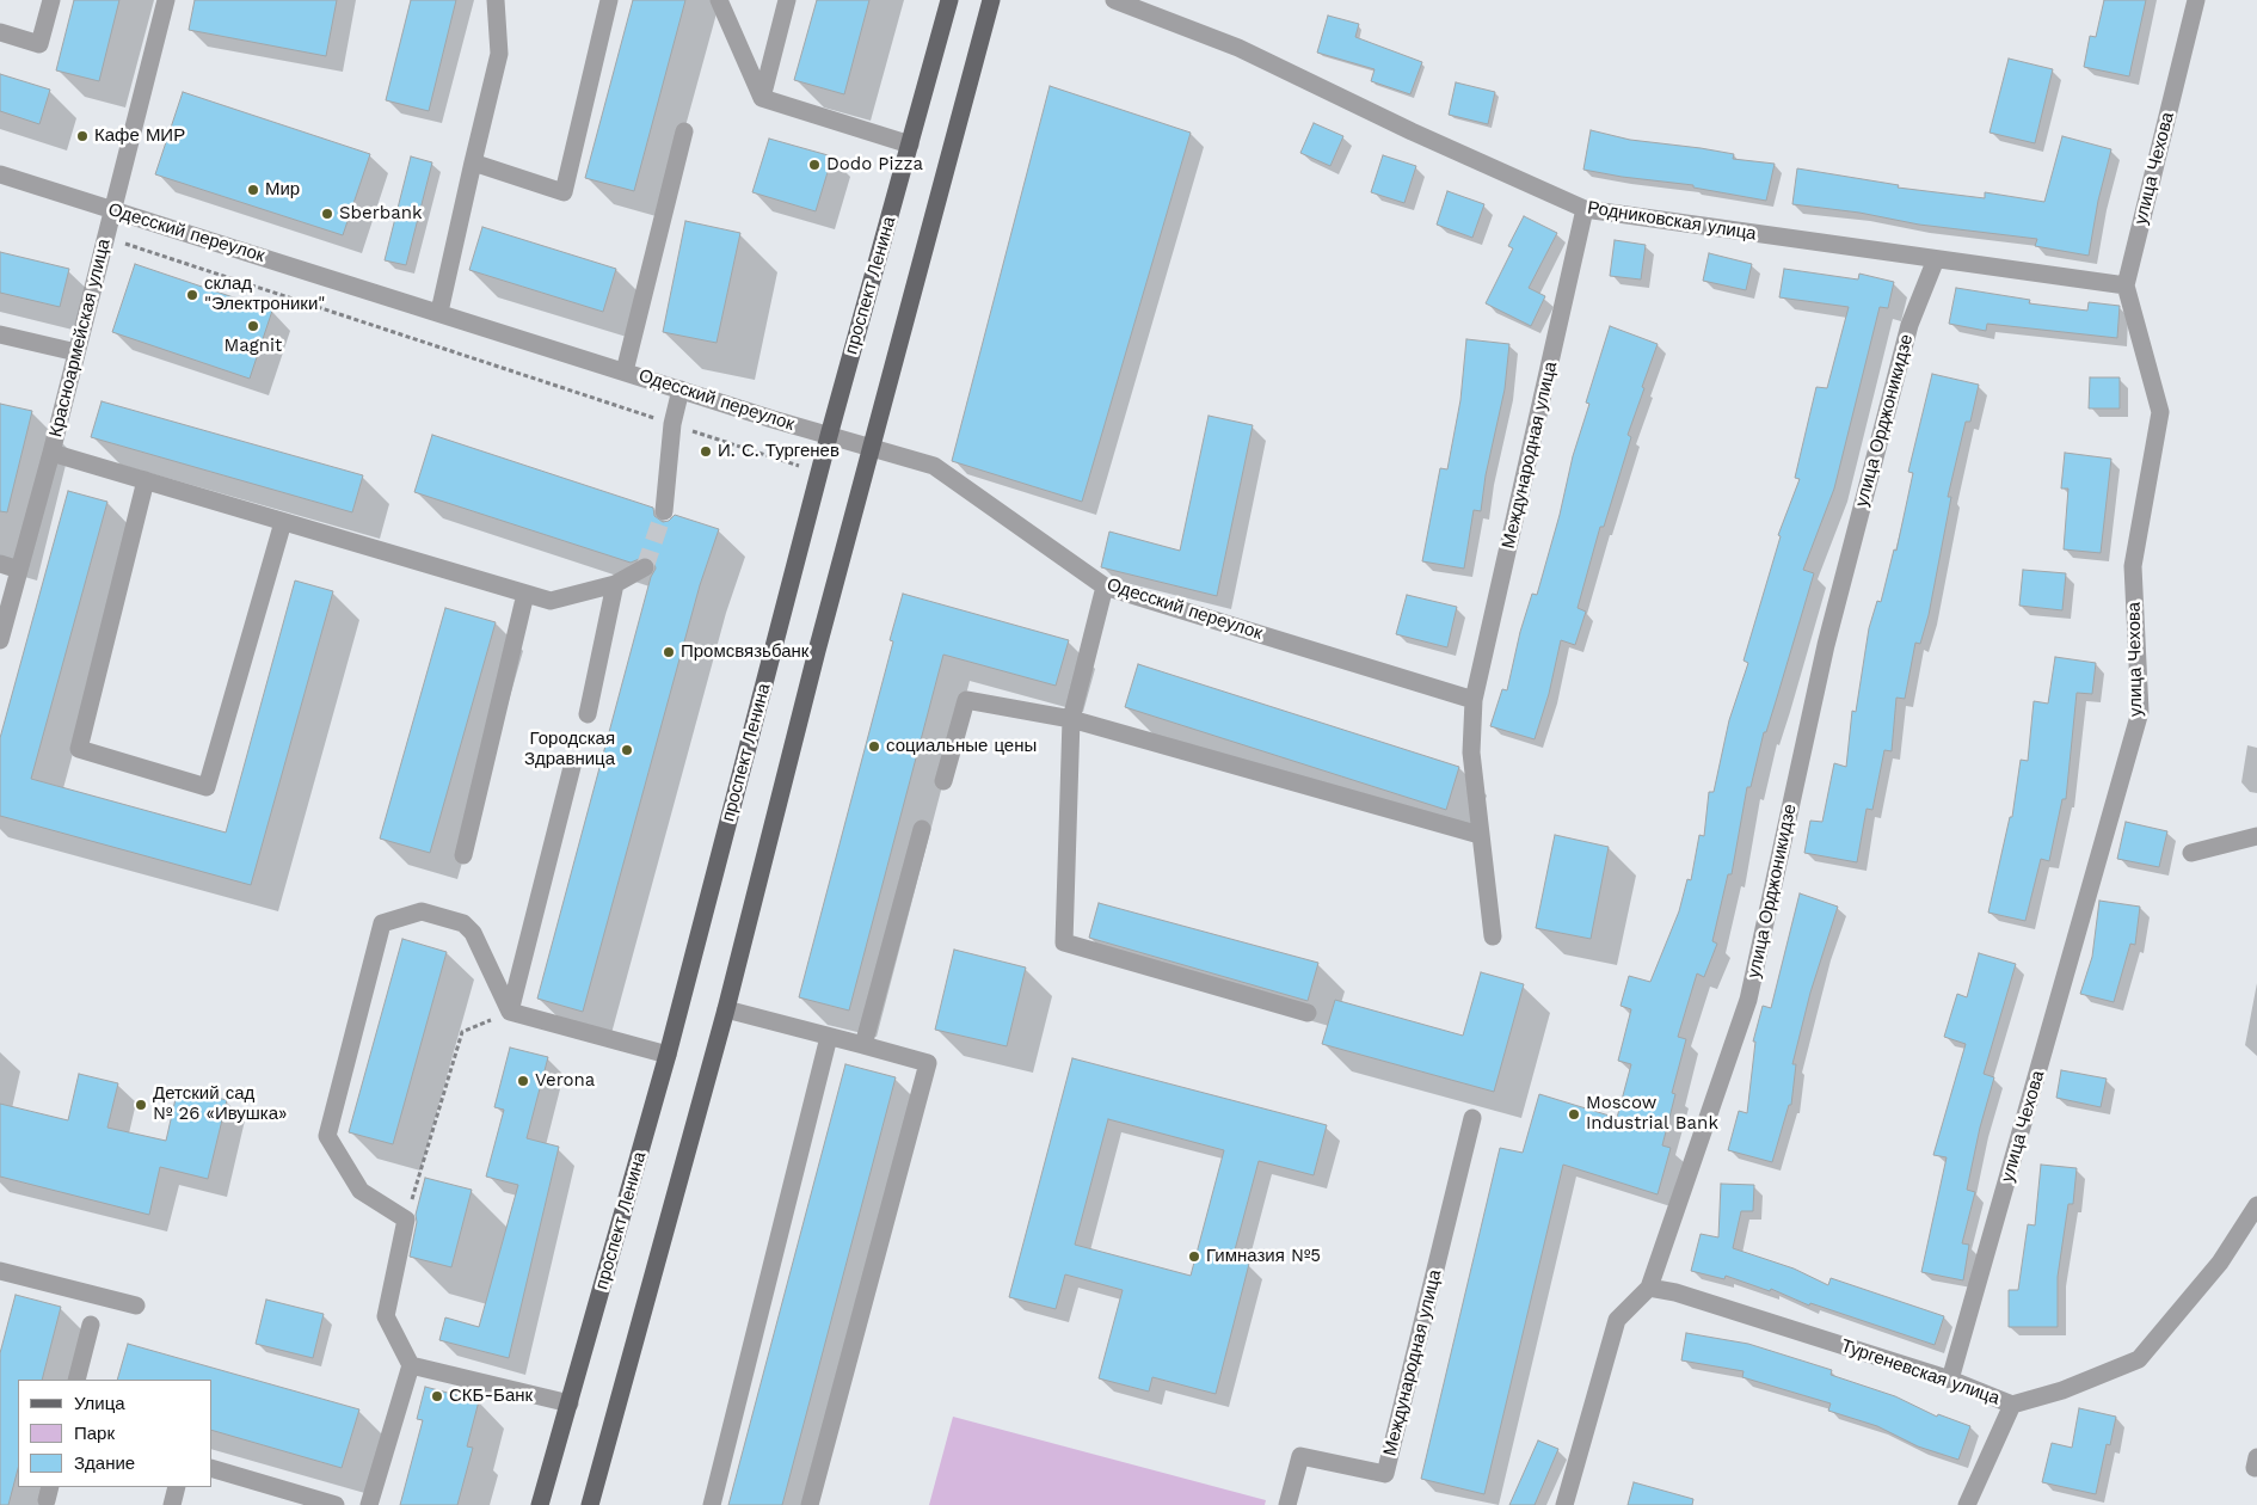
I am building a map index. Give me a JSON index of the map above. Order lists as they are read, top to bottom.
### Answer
{
  "streets": {
    "main road": ["проспект Ленина"],
    "street": [
      "улица Чехова",
      "Родниковская улица",
      "Одесский переулок",
      "Красноармейская улица",
      "улица Орджоникидзе",
      "Международная улица",
      "Тургеневская улица"
    ]
  },
  "crossings": [
    ["улица Чехова", "Родниковская улица"],
    ["улица Чехова", "Тургеневская улица"],
    ["Родниковская улица", "улица Орджоникидзе"],
    ["Родниковская улица", "Международная улица"],
    ["Одесский переулок", "проспект Ленина"],
    ["Одесский переулок", "Красноармейская улица"],
    ["Одесский переулок", "Международная улица"],
    ["улица Орджоникидзе", "Тургеневская улица"]
  ],
  "places": [
    "Кафе МИР",
    "Dodo Pizza",
    "Мир",
    "Sberbank",
    "склад \"Электроники\"",
    "Magnit",
    "И. С. Тургенев",
    "Промсвязьбанк",
    "социальные цены",
    "Городская Здравница",
    "Verona",
    "Детский сад № 26 «Ивушка»",
    "Moscow Industrial Bank",
    "Гимназия №5",
    "СКБ-Банк"
  ],
  "legend": ["Улица", "Парк", "Здание"]
}
